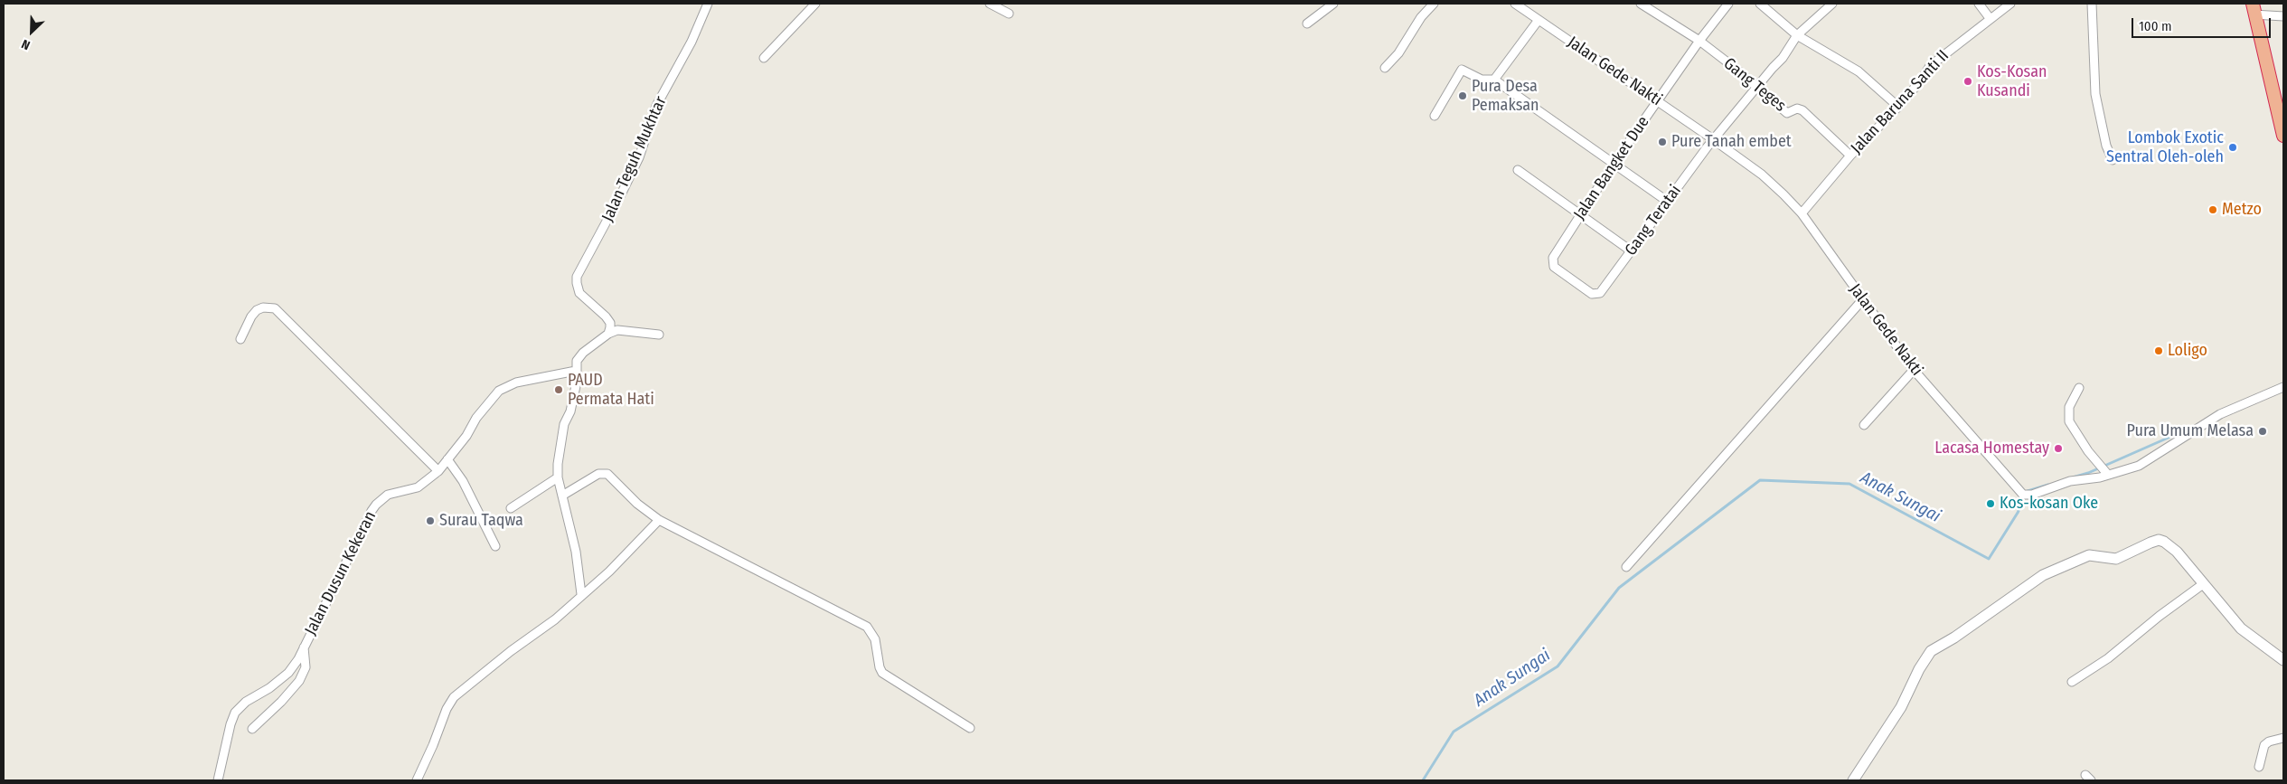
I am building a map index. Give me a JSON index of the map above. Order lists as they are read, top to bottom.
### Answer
{
  "streets": {
    "street": [
      "Jalan Gede Nakti",
      "Gang Teges",
      "Jalan Baruna Santi II",
      "Jalan Teguh Mukhtar",
      "Jalan Bangket Due",
      "Gang Teratai",
      "Jalan Dusun Kekeran"
    ]
  },
  "crossings": [
    ["Jalan Gede Nakti", "Jalan Baruna Santi II"],
    ["Jalan Gede Nakti", "Jalan Bangket Due"],
    ["Jalan Gede Nakti", "Gang Teratai"],
    ["Gang Teges", "Jalan Baruna Santi II"],
    ["Gang Teges", "Jalan Bangket Due"],
    ["Gang Teges", "Gang Teratai"],
    ["Jalan Bangket Due", "Gang Teratai"]
  ],
  "water": ["Anak Sungai"],
  "places": [
    "Kos-Kosan Kusandi",
    "Pura Desa Pemaksan",
    "Pure Tanah embet",
    "Lombok Exotic Sentral Oleh-oleh",
    "Metzo",
    "Loligo",
    "PAUD Permata Hati",
    "Pura Umum Melasa",
    "Lacasa Homestay",
    "Kos-kosan Oke",
    "Surau Taqwa"
  ],
  "scale_bar": "100 m",
  "north": "bottom left"
}
